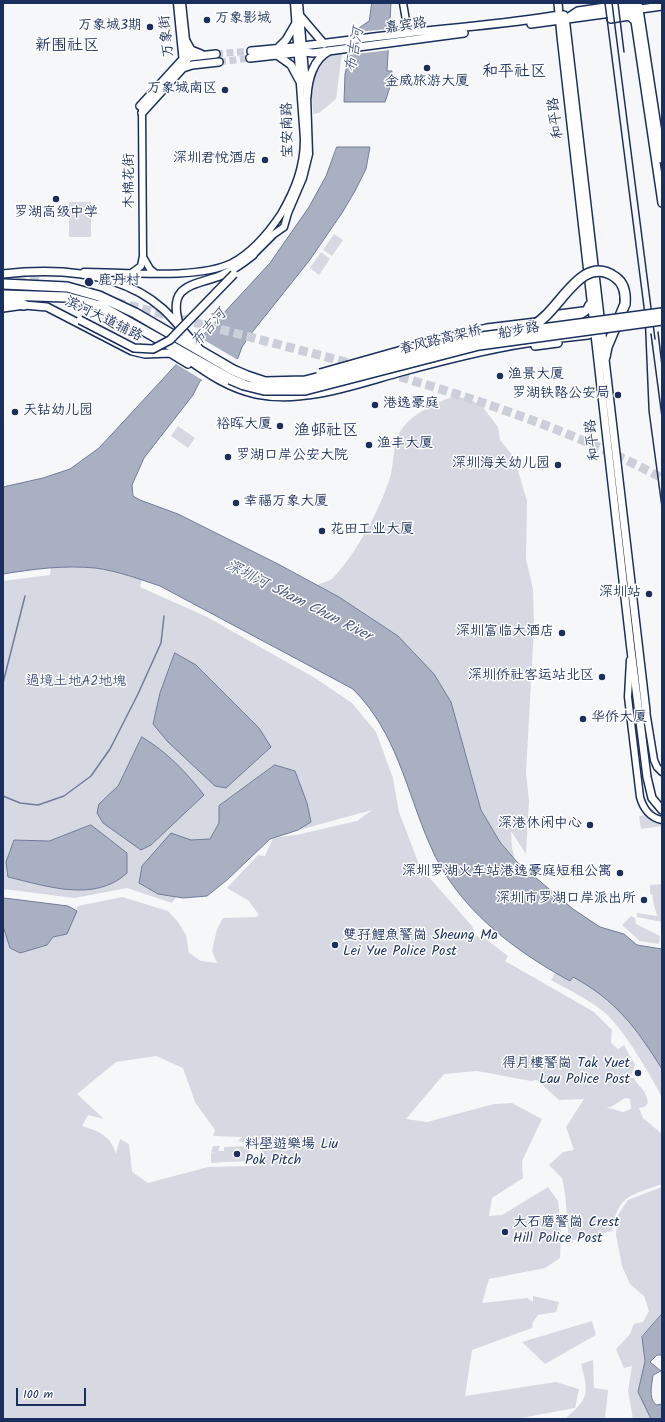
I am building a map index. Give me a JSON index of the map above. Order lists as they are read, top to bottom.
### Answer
{
  "streets": {
    "highway": ["春风路高架桥"],
    "main road": [
      "嘉宾路",
      "和平路",
      "滨河大道辅路",
      "船步路"
    ],
    "street": ["万象街", "宝安南路", "木棉花街"]
  },
  "crossings": [
    ["嘉宾路", "和平路"],
    ["嘉宾路", "宝安南路"],
    ["和平路", "船步路"],
    ["滨河大道辅路", "船步路"],
    ["船步路", "春风路高架桥"]
  ],
  "districts": ["新围社区", "和平社区", "渔邨社区"],
  "water": ["布吉河", "深圳河 Sham Chun River"],
  "parks": ["過境土地A2地塊"],
  "places": [
    "万象影城",
    "万象城3期",
    "金威旅游大厦",
    "万象城南区",
    "深圳君悦酒店",
    "罗湖高级中学",
    "鹿丹村",
    "渔景大厦",
    "罗湖铁路公安局",
    "港逸豪庭",
    "天钻幼儿园",
    "裕晖大厦",
    "渔丰大厦",
    "罗湖口岸公安大院",
    "深圳海关幼儿园",
    "幸福万象大厦",
    "花田工业大厦",
    "深圳站",
    "深圳富临大酒店",
    "深圳侨社客运站北区",
    "华侨大厦",
    "深港休闲中心",
    "深圳罗湖火车站港逸豪庭短租公寓",
    "深圳市罗湖口岸派出所",
    "雙孖鯉魚警崗 Sheung Ma Lei Yue Police Post",
    "得月樓警崗 Tak Yuet Lau Police Post",
    "料壆遊樂場 Liu Pok Pitch",
    "大石磨警崗 Crest Hill Police Post"
  ],
  "scale_bar": "100 m"
}
